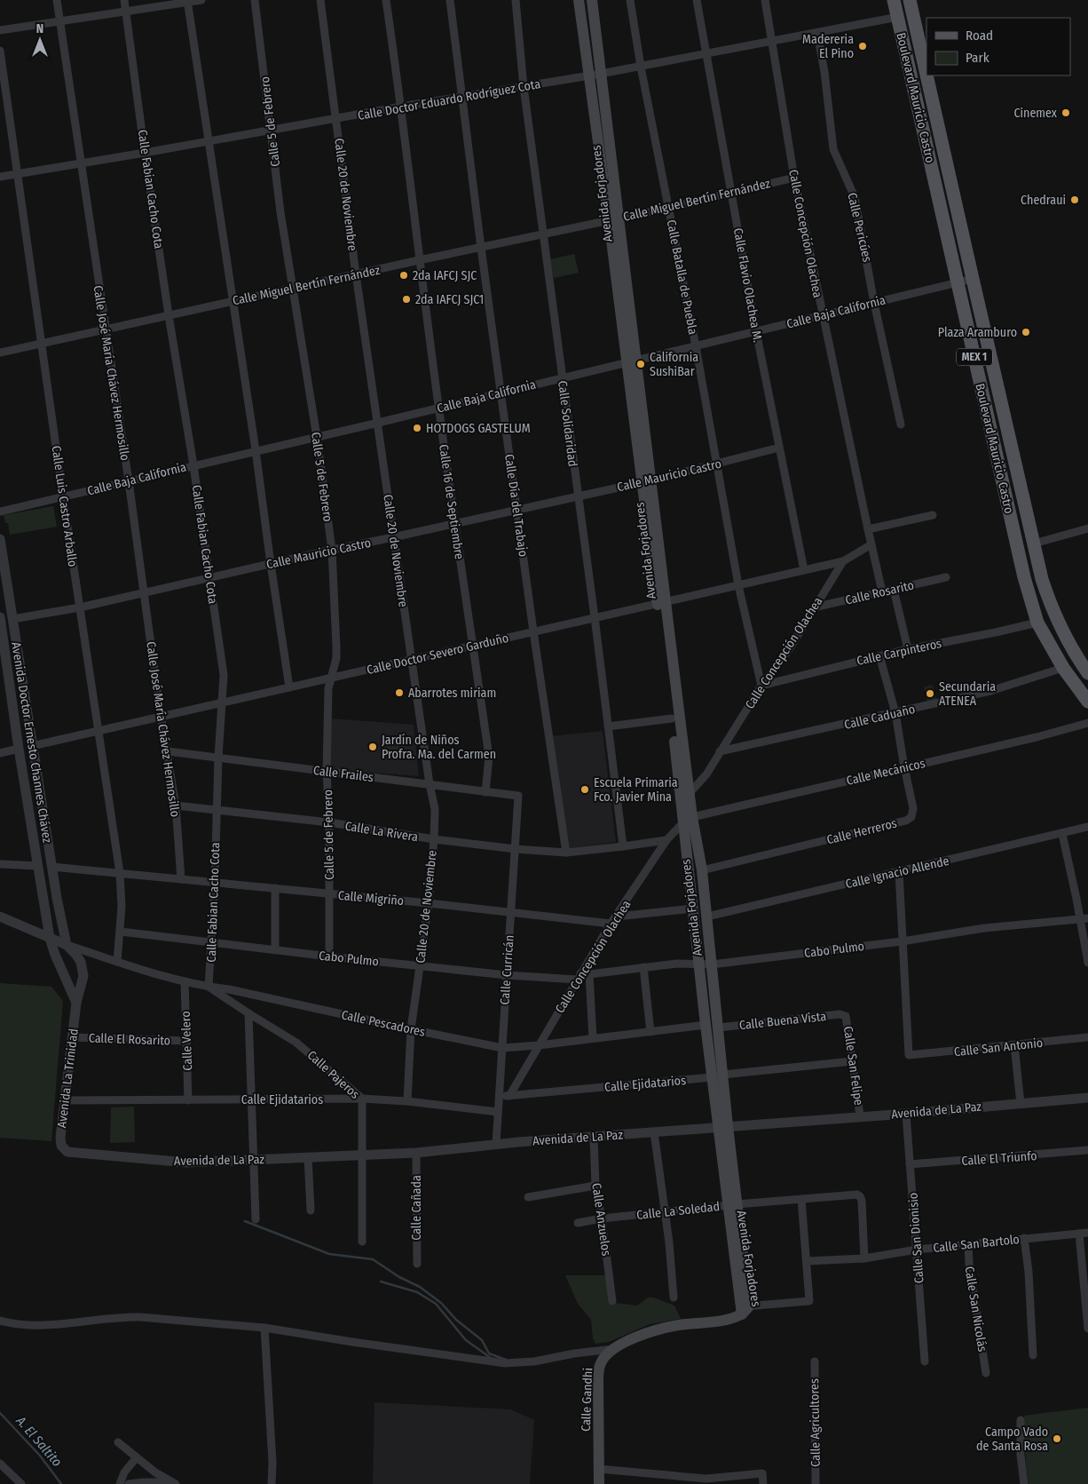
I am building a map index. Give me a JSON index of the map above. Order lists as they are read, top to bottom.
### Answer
{
  "streets": {
    "main road": [
      "Boulevard Mauricio Castro",
      "Avenida Forjadores",
      "MEX 1",
      "Calle Gandhi"
    ],
    "street": [
      "Calle Doctor Eduardo Rodríguez Cota",
      "Calle 5 de Febrero",
      "Calle Fabian Cacho Cota",
      "Calle 20 de Noviembre",
      "Calle Miguel Bertín Fernández",
      "Calle Pericúes",
      "Calle Concepción Olachea",
      "Calle Batalla de Puebla",
      "Calle Flavio Olachea M.",
      "Calle Baja California",
      "Calle José María Chávez Hermosillo",
      "Calle Solidaridad",
      "Calle Mauricio Castro",
      "Calle 16 de Septiembre",
      "Calle Día del Trabajo",
      "Calle Luis Castro Arballo",
      "Calle Rosarito",
      "Calle Carpinteros",
      "Calle Doctor Severo Garduño",
      "Calle Caduaño",
      "Avenida Doctor Ernesto Channes Chávez",
      "Calle Mecánicos",
      "Calle Frailes",
      "Calle La Rivera",
      "Calle Herreros",
      "Calle Ignacio Allende",
      "Calle Migriño",
      "Cabo Pulmo",
      "Calle Curricán",
      "Calle Buena Vista",
      "Calle Pescadores",
      "Calle El Rosarito",
      "Calle Velero",
      "Calle San Antonio",
      "Calle San Felipe",
      "Calle Pajeros",
      "Avenida La Trinidad",
      "Calle Ejidatarios",
      "Avenida de La Paz",
      "Calle El Triunfo",
      "Calle Cañada",
      "Calle La Soledad",
      "Calle Anzuelos",
      "Calle San Dionisio",
      "Calle San Bartolo",
      "Calle San Nicolás",
      "Calle Agricultores"
    ]
  },
  "crossings": [
    ["Boulevard Mauricio Castro", "Calle Doctor Eduardo Rodríguez Cota"],
    ["Boulevard Mauricio Castro", "Calle Baja California"],
    ["Boulevard Mauricio Castro", "Calle Carpinteros"],
    ["Boulevard Mauricio Castro", "Calle Caduaño"],
    ["Calle Doctor Eduardo Rodríguez Cota", "Calle 5 de Febrero"],
    ["Calle Doctor Eduardo Rodríguez Cota", "Calle Fabian Cacho Cota"],
    ["Calle Doctor Eduardo Rodríguez Cota", "Avenida Forjadores"],
    ["Calle Doctor Eduardo Rodríguez Cota", "Calle 20 de Noviembre"],
    ["Calle Doctor Eduardo Rodríguez Cota", "Calle Pericúes"],
    ["Calle Doctor Eduardo Rodríguez Cota", "Calle Concepción Olachea"],
    ["Calle Doctor Eduardo Rodríguez Cota", "Calle Batalla de Puebla"],
    ["Calle Doctor Eduardo Rodríguez Cota", "Calle Flavio Olachea M."],
    ["Calle Doctor Eduardo Rodríguez Cota", "Calle José María Chávez Hermosillo"],
    ["Calle Doctor Eduardo Rodríguez Cota", "Calle Solidaridad"],
    ["Calle Doctor Eduardo Rodríguez Cota", "Calle 16 de Septiembre"],
    ["Calle Doctor Eduardo Rodríguez Cota", "Calle Día del Trabajo"],
    ["Calle Doctor Eduardo Rodríguez Cota", "Calle Luis Castro Arballo"],
    ["Calle 5 de Febrero", "Calle Miguel Bertín Fernández"],
    ["Calle 5 de Febrero", "Calle Baja California"],
    ["Calle 5 de Febrero", "Calle Mauricio Castro"],
    ["Calle 5 de Febrero", "Calle Doctor Severo Garduño"],
    ["Calle 5 de Febrero", "Calle Frailes"],
    ["Calle 5 de Febrero", "Calle La Rivera"],
    ["Calle 5 de Febrero", "Calle Migriño"],
    ["Calle 5 de Febrero", "Cabo Pulmo"],
    ["Calle Fabian Cacho Cota", "Calle Miguel Bertín Fernández"],
    ["Calle Fabian Cacho Cota", "Calle Baja California"],
    ["Calle Fabian Cacho Cota", "Calle Mauricio Castro"],
    ["Calle Fabian Cacho Cota", "Calle Doctor Severo Garduño"],
    ["Calle Fabian Cacho Cota", "Calle Frailes"],
    ["Calle Fabian Cacho Cota", "Calle La Rivera"],
    ["Calle Fabian Cacho Cota", "Calle Migriño"],
    ["Calle Fabian Cacho Cota", "Cabo Pulmo"],
    ["Calle Fabian Cacho Cota", "Calle Pescadores"],
    ["Calle Fabian Cacho Cota", "Calle Pajeros"],
    ["Avenida Forjadores", "Calle Miguel Bertín Fernández"],
    ["Avenida Forjadores", "Calle Concepción Olachea"],
    ["Avenida Forjadores", "Calle Baja California"],
    ["Avenida Forjadores", "Calle Mauricio Castro"],
    ["Avenida Forjadores", "Calle Doctor Severo Garduño"],
    ["Avenida Forjadores", "Calle Mecánicos"],
    ["Avenida Forjadores", "Calle Herreros"],
    ["Avenida Forjadores", "Calle Ignacio Allende"],
    ["Avenida Forjadores", "Cabo Pulmo"],
    ["Avenida Forjadores", "Calle Buena Vista"],
    ["Avenida Forjadores", "Calle Pescadores"],
    ["Avenida Forjadores", "Calle Ejidatarios"],
    ["Avenida Forjadores", "Avenida de La Paz"],
    ["Avenida Forjadores", "Calle La Soledad"],
    ["Avenida Forjadores", "Calle Gandhi"],
    ["Calle 20 de Noviembre", "Calle Miguel Bertín Fernández"],
    ["Calle 20 de Noviembre", "Calle Baja California"],
    ["Calle 20 de Noviembre", "Calle Mauricio Castro"],
    ["Calle 20 de Noviembre", "Calle Doctor Severo Garduño"],
    ["Calle 20 de Noviembre", "Calle Frailes"],
    ["Calle 20 de Noviembre", "Calle La Rivera"],
    ["Calle 20 de Noviembre", "Calle Migriño"],
    ["Calle 20 de Noviembre", "Cabo Pulmo"],
    ["Calle 20 de Noviembre", "Calle Pescadores"],
    ["Calle 20 de Noviembre", "Calle Ejidatarios"],
    ["Calle Miguel Bertín Fernández", "Calle Concepción Olachea"],
    ["Calle Miguel Bertín Fernández", "Calle Batalla de Puebla"],
    ["Calle Miguel Bertín Fernández", "Calle Flavio Olachea M."],
    ["Calle Miguel Bertín Fernández", "Calle José María Chávez Hermosillo"],
    ["Calle Miguel Bertín Fernández", "Calle Solidaridad"],
    ["Calle Miguel Bertín Fernández", "Calle 16 de Septiembre"],
    ["Calle Miguel Bertín Fernández", "Calle Día del Trabajo"],
    ["Calle Miguel Bertín Fernández", "Calle Luis Castro Arballo"],
    ["Calle Pericúes", "Calle Baja California"],
    ["Calle Concepción Olachea", "Calle Batalla de Puebla"],
    ["Calle Concepción Olachea", "Calle Baja California"],
    ["Calle Concepción Olachea", "Calle Rosarito"],
    ["Calle Concepción Olachea", "Calle Carpinteros"],
    ["Calle Concepción Olachea", "Calle Doctor Severo Garduño"],
    ["Calle Concepción Olachea", "Calle Caduaño"],
    ["Calle Concepción Olachea", "Calle Mecánicos"],
    ["Calle Concepción Olachea", "Calle La Rivera"],
    ["Calle Concepción Olachea", "Calle Migriño"],
    ["Calle Concepción Olachea", "Cabo Pulmo"],
    ["Calle Concepción Olachea", "Calle Pescadores"],
    ["Calle Concepción Olachea", "Calle Ejidatarios"],
    ["Calle Batalla de Puebla", "Calle Baja California"],
    ["Calle Batalla de Puebla", "Calle Mauricio Castro"],
    ["Calle Batalla de Puebla", "Calle Carpinteros"],
    ["Calle Batalla de Puebla", "Calle Doctor Severo Garduño"],
    ["Calle Flavio Olachea M.", "Calle Baja California"],
    ["Calle Flavio Olachea M.", "Calle Mauricio Castro"],
    ["Calle Flavio Olachea M.", "Calle Doctor Severo Garduño"],
    ["Calle Baja California", "Calle José María Chávez Hermosillo"],
    ["Calle Baja California", "Calle Solidaridad"],
    ["Calle Baja California", "Calle 16 de Septiembre"],
    ["Calle Baja California", "Calle Día del Trabajo"],
    ["Calle Baja California", "Calle Luis Castro Arballo"],
    ["Calle José María Chávez Hermosillo", "Calle Mauricio Castro"],
    ["Calle José María Chávez Hermosillo", "Calle Doctor Severo Garduño"],
    ["Calle José María Chávez Hermosillo", "Calle Frailes"],
    ["Calle José María Chávez Hermosillo", "Calle La Rivera"],
    ["Calle José María Chávez Hermosillo", "Calle Migriño"],
    ["Calle Solidaridad", "Calle Mauricio Castro"],
    ["Calle Solidaridad", "Calle Doctor Severo Garduño"],
    ["Calle Solidaridad", "Calle La Rivera"],
    ["Calle Mauricio Castro", "Calle 16 de Septiembre"],
    ["Calle Mauricio Castro", "Calle Día del Trabajo"],
    ["Calle Mauricio Castro", "Calle Luis Castro Arballo"],
    ["Calle Mauricio Castro", "Avenida Doctor Ernesto Channes Chávez"],
    ["Calle 16 de Septiembre", "Calle Doctor Severo Garduño"],
    ["Calle 16 de Septiembre", "Calle Frailes"],
    ["Calle Día del Trabajo", "Calle Doctor Severo Garduño"],
    ["Calle Día del Trabajo", "Calle La Rivera"],
    ["Calle Luis Castro Arballo", "Calle Doctor Severo Garduño"],
    ["Calle Luis Castro Arballo", "Calle Migriño"],
    ["Calle Luis Castro Arballo", "Cabo Pulmo"],
    ["Calle Luis Castro Arballo", "Calle Pescadores"],
    ["Calle Carpinteros", "Calle Herreros"],
    ["Calle Doctor Severo Garduño", "Avenida Doctor Ernesto Channes Chávez"],
    ["Calle Caduaño", "Calle Herreros"],
    ["Avenida Doctor Ernesto Channes Chávez", "Calle Migriño"],
    ["Avenida Doctor Ernesto Channes Chávez", "Calle Pescadores"],
    ["Avenida Doctor Ernesto Channes Chávez", "Avenida La Trinidad"],
    ["Calle Mecánicos", "Calle Herreros"],
    ["Calle Frailes", "Calle Curricán"],
    ["Calle La Rivera", "Calle Curricán"],
    ["Calle Migriño", "Calle Curricán"],
    ["Cabo Pulmo", "Calle Curricán"],
    ["Cabo Pulmo", "Calle San Antonio"],
    ["Calle Curricán", "Calle Pescadores"],
    ["Calle Curricán", "Calle Ejidatarios"],
    ["Calle Curricán", "Avenida de La Paz"],
    ["Calle Buena Vista", "Calle San Felipe"],
    ["Calle Pescadores", "Calle Velero"],
    ["Calle Pescadores", "Calle Pajeros"],
    ["Calle Pescadores", "Avenida La Trinidad"],
    ["Calle El Rosarito", "Calle Velero"],
    ["Calle El Rosarito", "Avenida La Trinidad"],
    ["Calle Velero", "Calle Ejidatarios"],
    ["Calle San Felipe", "Calle Ejidatarios"],
    ["Calle San Felipe", "Avenida de La Paz"],
    ["Calle Pajeros", "Calle Ejidatarios"],
    ["Calle Pajeros", "Avenida de La Paz"],
    ["Avenida La Trinidad", "Calle Ejidatarios"],
    ["Avenida La Trinidad", "Avenida de La Paz"],
    ["Avenida de La Paz", "Calle Cañada"],
    ["Avenida de La Paz", "Calle Anzuelos"],
    ["Avenida de La Paz", "Calle San Dionisio"],
    ["Calle El Triunfo", "Calle San Dionisio"],
    ["Calle La Soledad", "Calle Anzuelos"],
    ["Calle La Soledad", "Calle San Bartolo"],
    ["Calle San Dionisio", "Calle San Bartolo"],
    ["Calle San Bartolo", "Calle San Nicolás"]
  ],
  "water": ["A. El Saltito"],
  "places": [
    "Madereria El Pino",
    "Cinemex",
    "Chedraui",
    "2da IAFCJ SJC",
    "2da IAFCJ SJC1",
    "Plaza Aramburo",
    "California SushiBar",
    "HOTDOGS GASTELUM",
    "Abarrotes miriam",
    "Secundaria ATENEA",
    "Jardín de Niños Profra. Ma. del Carmen",
    "Escuela Primaria Fco. Javier Mina",
    "Campo Vado de Santa Rosa"
  ],
  "legend": ["Road", "Park"],
  "north": "top"
}
